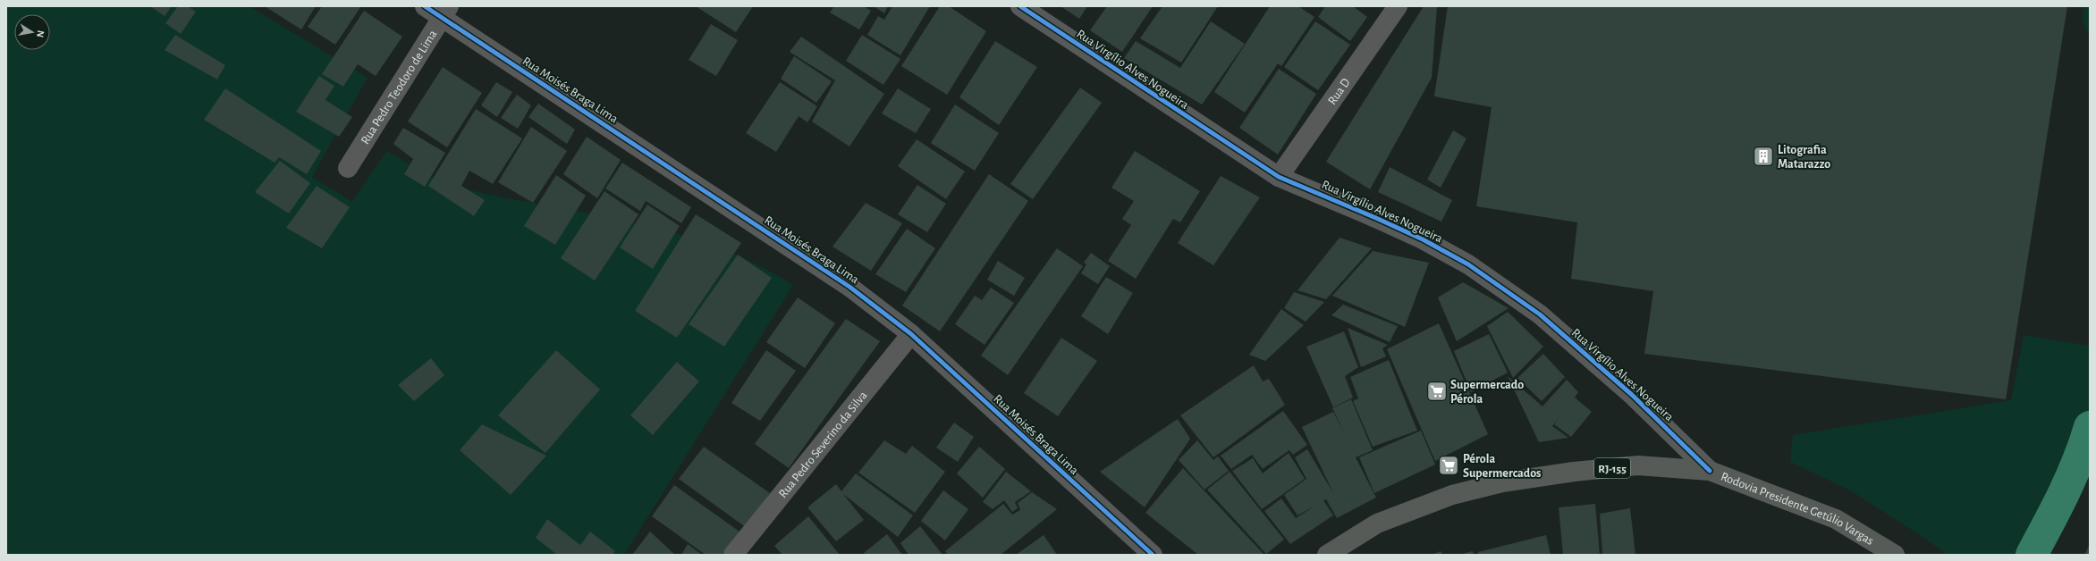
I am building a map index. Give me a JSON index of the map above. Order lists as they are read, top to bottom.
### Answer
{
  "streets": {
    "main road": ["RJ-155", "Rodovia Presidente Getúlio Vargas"],
    "street": [
      "Rua Virgílio Alves Nogueira",
      "Rua Pedro Teodoro de Lima",
      "Rua Moisés Braga Lima",
      "Rua D",
      "Rua Pedro Severino da Silva"
    ]
  },
  "crossings": [
    ["Rua Virgílio Alves Nogueira", "Rua D"],
    ["Rua Virgílio Alves Nogueira", "Rodovia Presidente Getúlio Vargas"],
    ["Rua Pedro Teodoro de Lima", "Rua Moisés Braga Lima"],
    ["Rua Moisés Braga Lima", "Rua Pedro Severino da Silva"]
  ],
  "places": {
    "building": ["Litografia Matarazzo"],
    "supermarket": ["Supermercado Pérola", "Pérola Supermercados"]
  },
  "north": "right"
}
